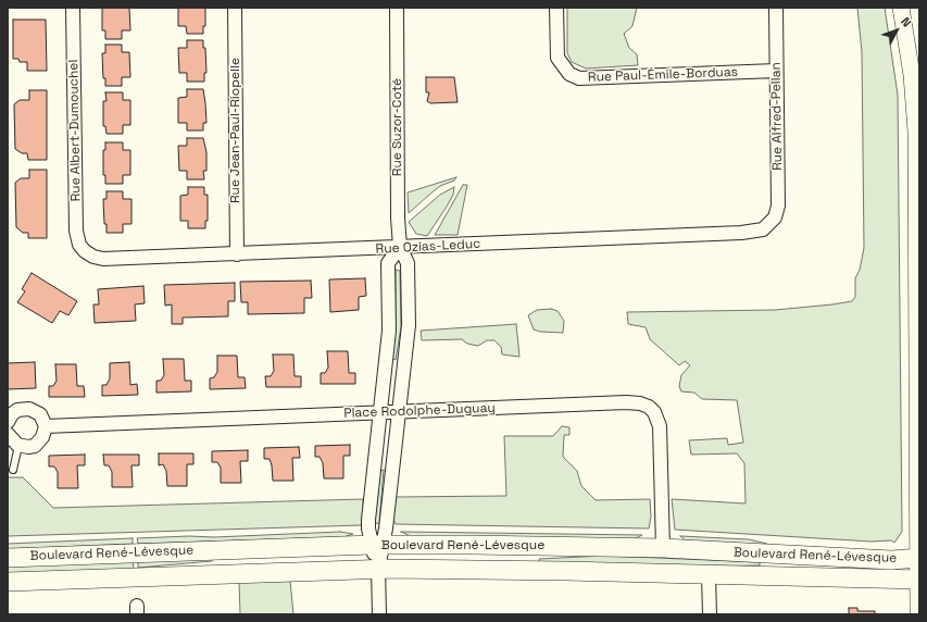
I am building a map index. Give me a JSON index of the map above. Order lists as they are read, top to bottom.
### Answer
{
  "streets": {
    "main road": ["Boulevard René-Lévesque"],
    "street": [
      "Rue Paul-Émile-Borduas",
      "Rue Alfred-Pellan",
      "Rue Suzor-Coté",
      "Rue Albert-Dumouchel",
      "Rue Jean-Paul-Riopelle",
      "Rue Ozias-Leduc",
      "Place Rodolphe-Duguay"
    ]
  },
  "crossings": [
    ["Rue Paul-Émile-Borduas", "Rue Alfred-Pellan"],
    ["Rue Alfred-Pellan", "Rue Ozias-Leduc"],
    ["Rue Suzor-Coté", "Rue Ozias-Leduc"],
    ["Rue Suzor-Coté", "Place Rodolphe-Duguay"],
    ["Rue Suzor-Coté", "Boulevard René-Lévesque"],
    ["Rue Albert-Dumouchel", "Rue Ozias-Leduc"],
    ["Rue Jean-Paul-Riopelle", "Rue Ozias-Leduc"],
    ["Place Rodolphe-Duguay", "Boulevard René-Lévesque"]
  ],
  "north": "top right"
}
